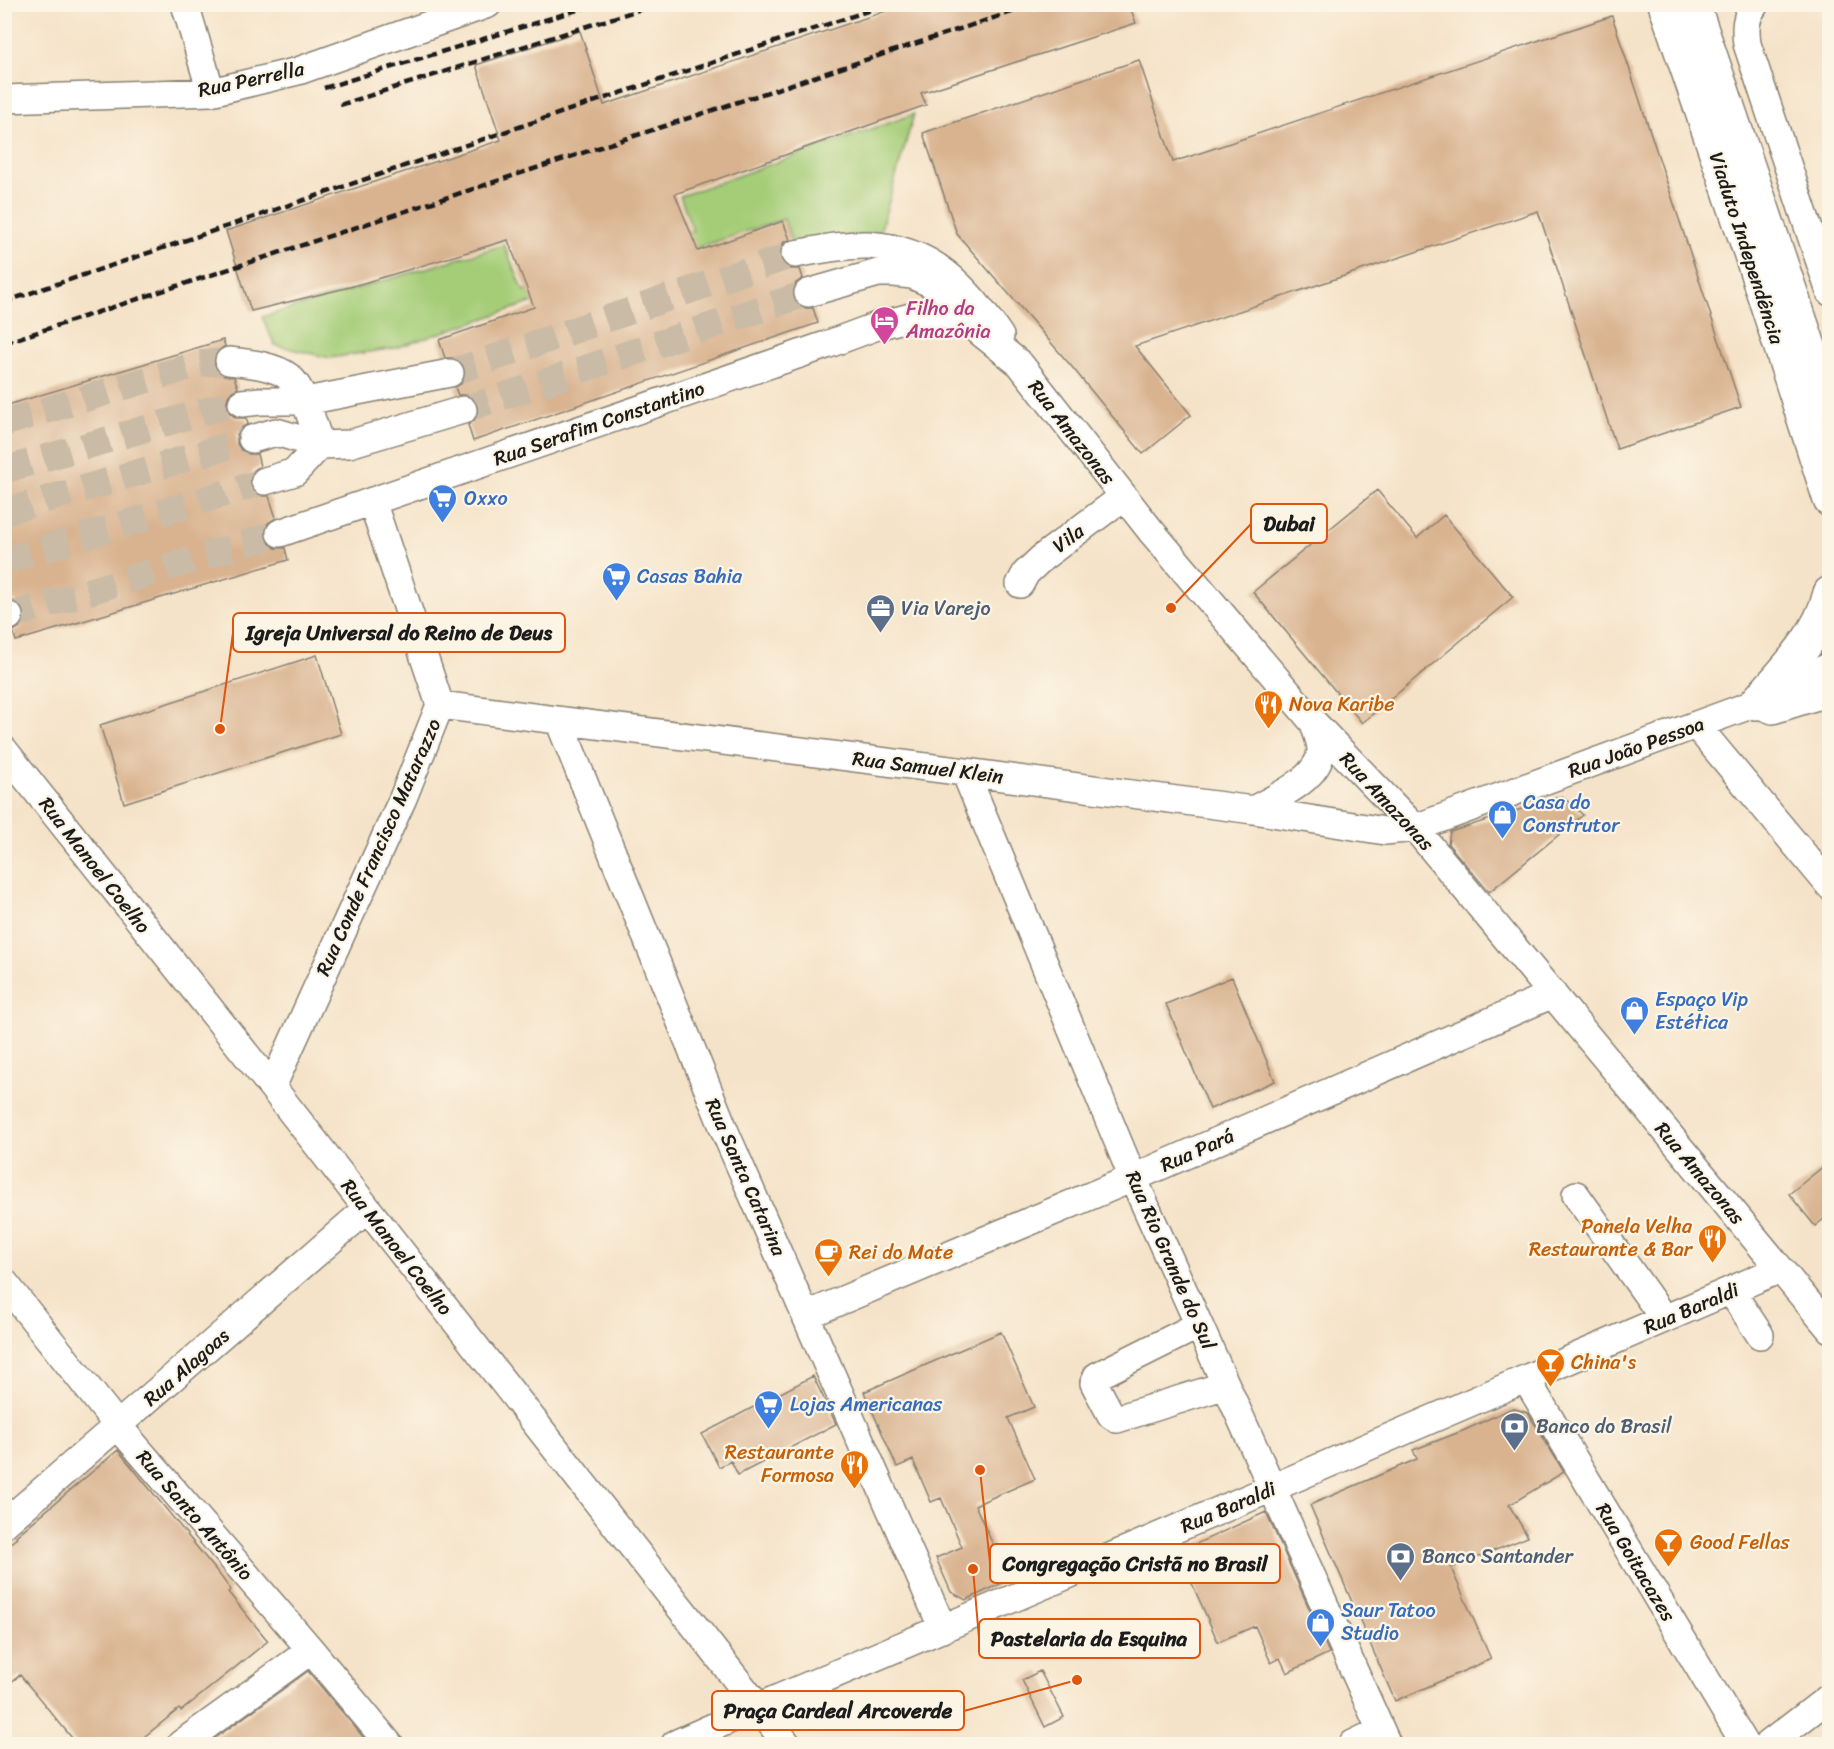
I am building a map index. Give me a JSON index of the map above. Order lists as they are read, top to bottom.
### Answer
{
  "streets": {
    "main road": ["Viaduto Independência"],
    "street": [
      "Rua Perrella",
      "Rua Serafim Constantino",
      "Rua Amazonas",
      "Vila",
      "Rua João Pessoa",
      "Rua Samuel Klein",
      "Rua Conde Francisco Matarazzo",
      "Rua Manoel Coelho",
      "Rua Pará",
      "Rua Santa Catarina",
      "Rua Rio Grande do Sul",
      "Rua Baraldi",
      "Rua Alagoas",
      "Rua Santo Antônio",
      "Rua Goitacazes"
    ]
  },
  "crossings": [
    ["Rua Serafim Constantino", "Rua Amazonas"],
    ["Rua Serafim Constantino", "Rua Conde Francisco Matarazzo"],
    ["Rua Amazonas", "Vila"],
    ["Rua Amazonas", "Rua João Pessoa"],
    ["Rua Amazonas", "Rua Samuel Klein"],
    ["Rua Amazonas", "Rua Pará"],
    ["Rua Amazonas", "Rua Baraldi"],
    ["Rua João Pessoa", "Rua Samuel Klein"],
    ["Rua Samuel Klein", "Rua Conde Francisco Matarazzo"],
    ["Rua Samuel Klein", "Rua Santa Catarina"],
    ["Rua Samuel Klein", "Rua Rio Grande do Sul"],
    ["Rua Conde Francisco Matarazzo", "Rua Manoel Coelho"],
    ["Rua Manoel Coelho", "Rua Baraldi"],
    ["Rua Manoel Coelho", "Rua Alagoas"],
    ["Rua Pará", "Rua Santa Catarina"],
    ["Rua Pará", "Rua Rio Grande do Sul"],
    ["Rua Santa Catarina", "Rua Baraldi"],
    ["Rua Rio Grande do Sul", "Rua Baraldi"],
    ["Rua Baraldi", "Rua Goitacazes"],
    ["Rua Alagoas", "Rua Santo Antônio"]
  ],
  "places": {
    "hotel": ["Filho da Amazônia"],
    "supermarket": ["Oxxo", "Casas Bahia", "Lojas Americanas"],
    "other": [
      "Dubai",
      "Igreja Universal do Reino de Deus",
      "Congregação Cristã no Brasil",
      "Pastelaria da Esquina",
      "Praça Cardeal Arcoverde"
    ],
    "office": ["Via Varejo"],
    "restaurant": ["Nova Karibe", "Panela Velha Restaurante & Bar", "Restaurante Formosa"],
    "shop": ["Casa do Construtor", "Espaço Vip Estética", "Saur Tatoo Studio"],
    "cafe": ["Rei do Mate"],
    "bar": ["China's", "Good Fellas"],
    "bank": ["Banco do Brasil", "Banco Santander"]
  }
}
